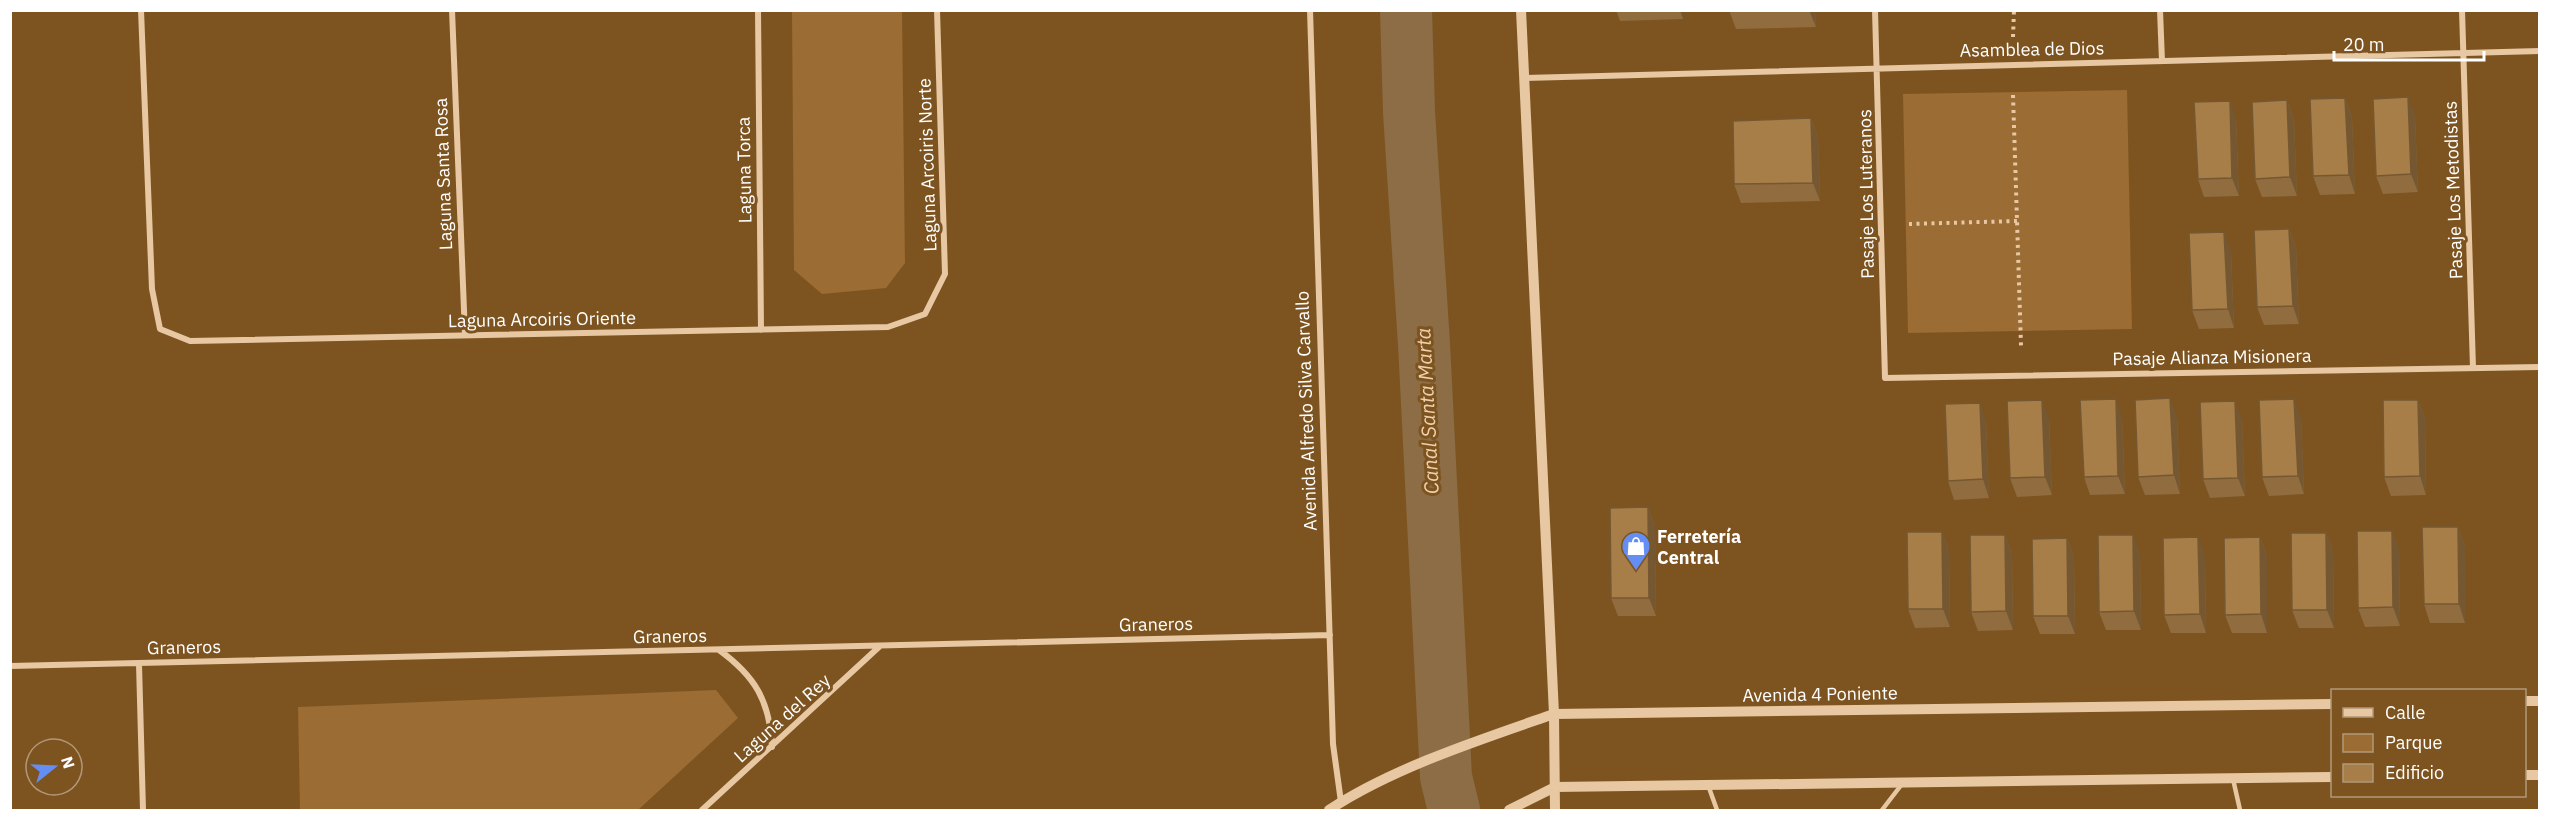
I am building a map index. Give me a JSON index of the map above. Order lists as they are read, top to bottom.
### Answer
{
  "streets": {
    "street": [
      "Asamblea de Dios",
      "Laguna Arcoiris Norte",
      "Laguna Torca",
      "Laguna Santa Rosa",
      "Pasaje Los Metodistas",
      "Pasaje Los Luteranos",
      "Laguna Arcoiris Oriente",
      "Pasaje Alianza Misionera",
      "Avenida Alfredo Silva Carvallo",
      "Graneros",
      "Avenida 4 Poniente",
      "Laguna del Rey"
    ]
  },
  "crossings": [
    ["Asamblea de Dios", "Pasaje Los Metodistas"],
    ["Asamblea de Dios", "Pasaje Los Luteranos"],
    ["Laguna Arcoiris Norte", "Laguna Arcoiris Oriente"],
    ["Laguna Torca", "Laguna Arcoiris Oriente"],
    ["Laguna Santa Rosa", "Laguna Arcoiris Oriente"],
    ["Pasaje Los Metodistas", "Pasaje Alianza Misionera"],
    ["Pasaje Los Luteranos", "Pasaje Alianza Misionera"],
    ["Avenida Alfredo Silva Carvallo", "Graneros"],
    ["Avenida Alfredo Silva Carvallo", "Avenida 4 Poniente"],
    ["Graneros", "Laguna del Rey"]
  ],
  "water": ["Canal Santa Marta"],
  "places": {
    "shop": ["Ferretería Central"]
  },
  "legend": ["Calle", "Parque", "Edificio"],
  "scale_bar": "20 m",
  "north": "right"
}
